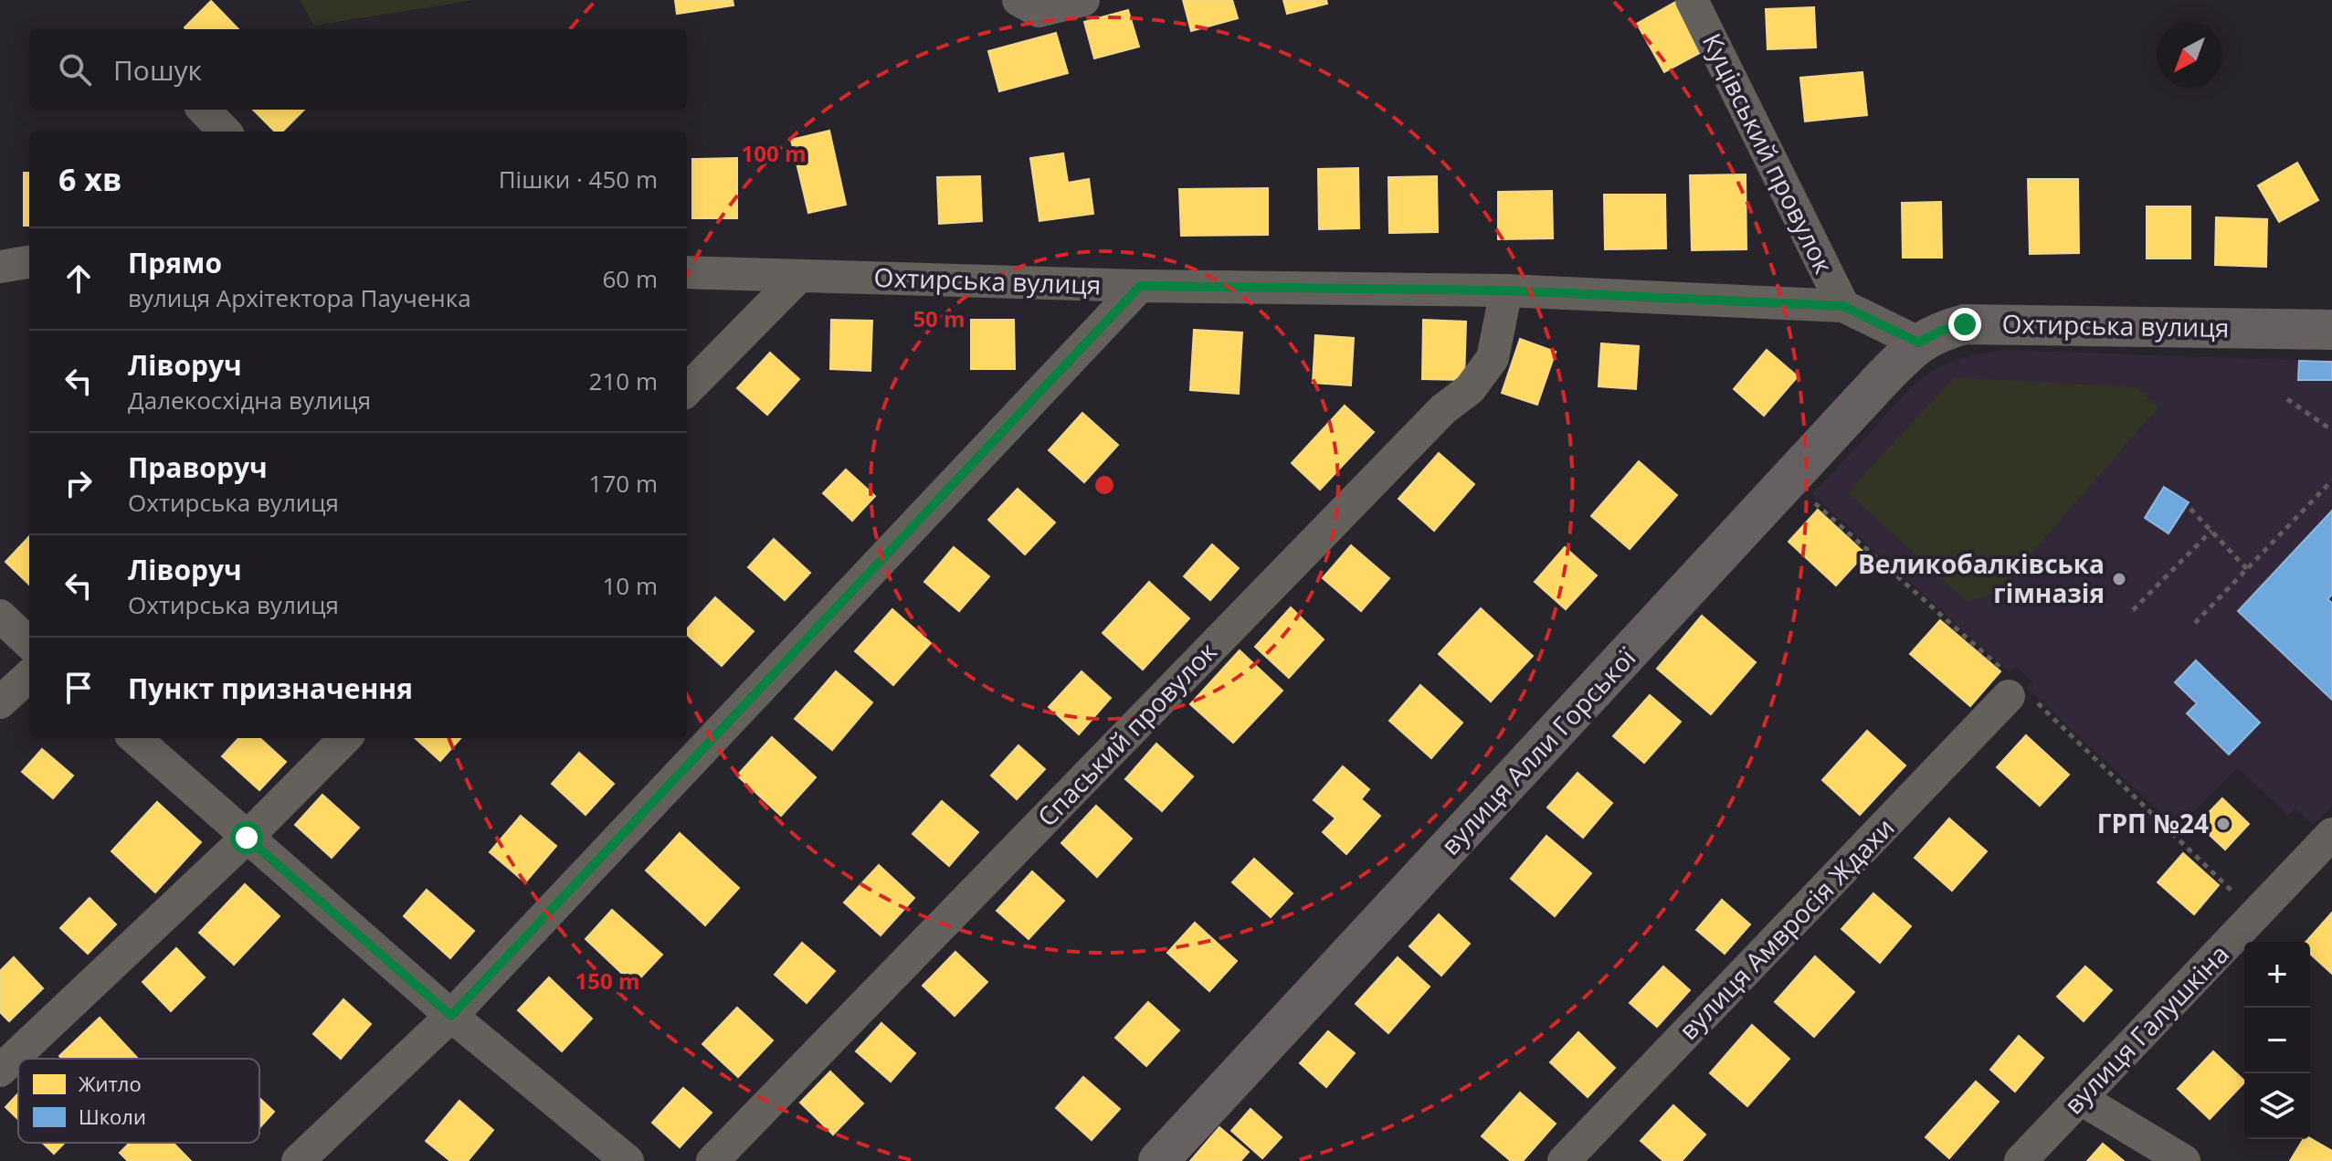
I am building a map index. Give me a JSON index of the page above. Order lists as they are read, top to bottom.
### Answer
{
  "streets": {
    "street": [
      "Куцівський провулок",
      "Охтирська вулиця",
      "Спаський провулок",
      "вулиця Алли Горської",
      "вулиця Амвросія Ждахи",
      "вулиця Галушкіна"
    ]
  },
  "crossings": [
    ["Куцівський провулок", "Охтирська вулиця"],
    ["Охтирська вулиця", "Спаський провулок"],
    ["Охтирська вулиця", "вулиця Алли Горської"]
  ],
  "places": ["Великобалківська гімназія", "ГРП №24"],
  "legend": ["Житло", "Школи"],
  "north": "bottom left",
  "page": {
    "search": "Пошук",
    "heading": ["6 хв", "Пішки · 450 m"],
    "list": [
      ["Прямо", "вулиця Архітектора Паученка", "60 m"],
      ["Ліворуч", "Далекосхідна вулиця", "210 m"],
      ["Праворуч", "Охтирська вулиця", "170 m"],
      ["Ліворуч", "Охтирська вулиця", "10 m"],
      "Пункт призначення"
    ],
    "map_buttons": ["+", "−"]
  },
  "rings": ["100 m", "50 m", "150 m"]
}
